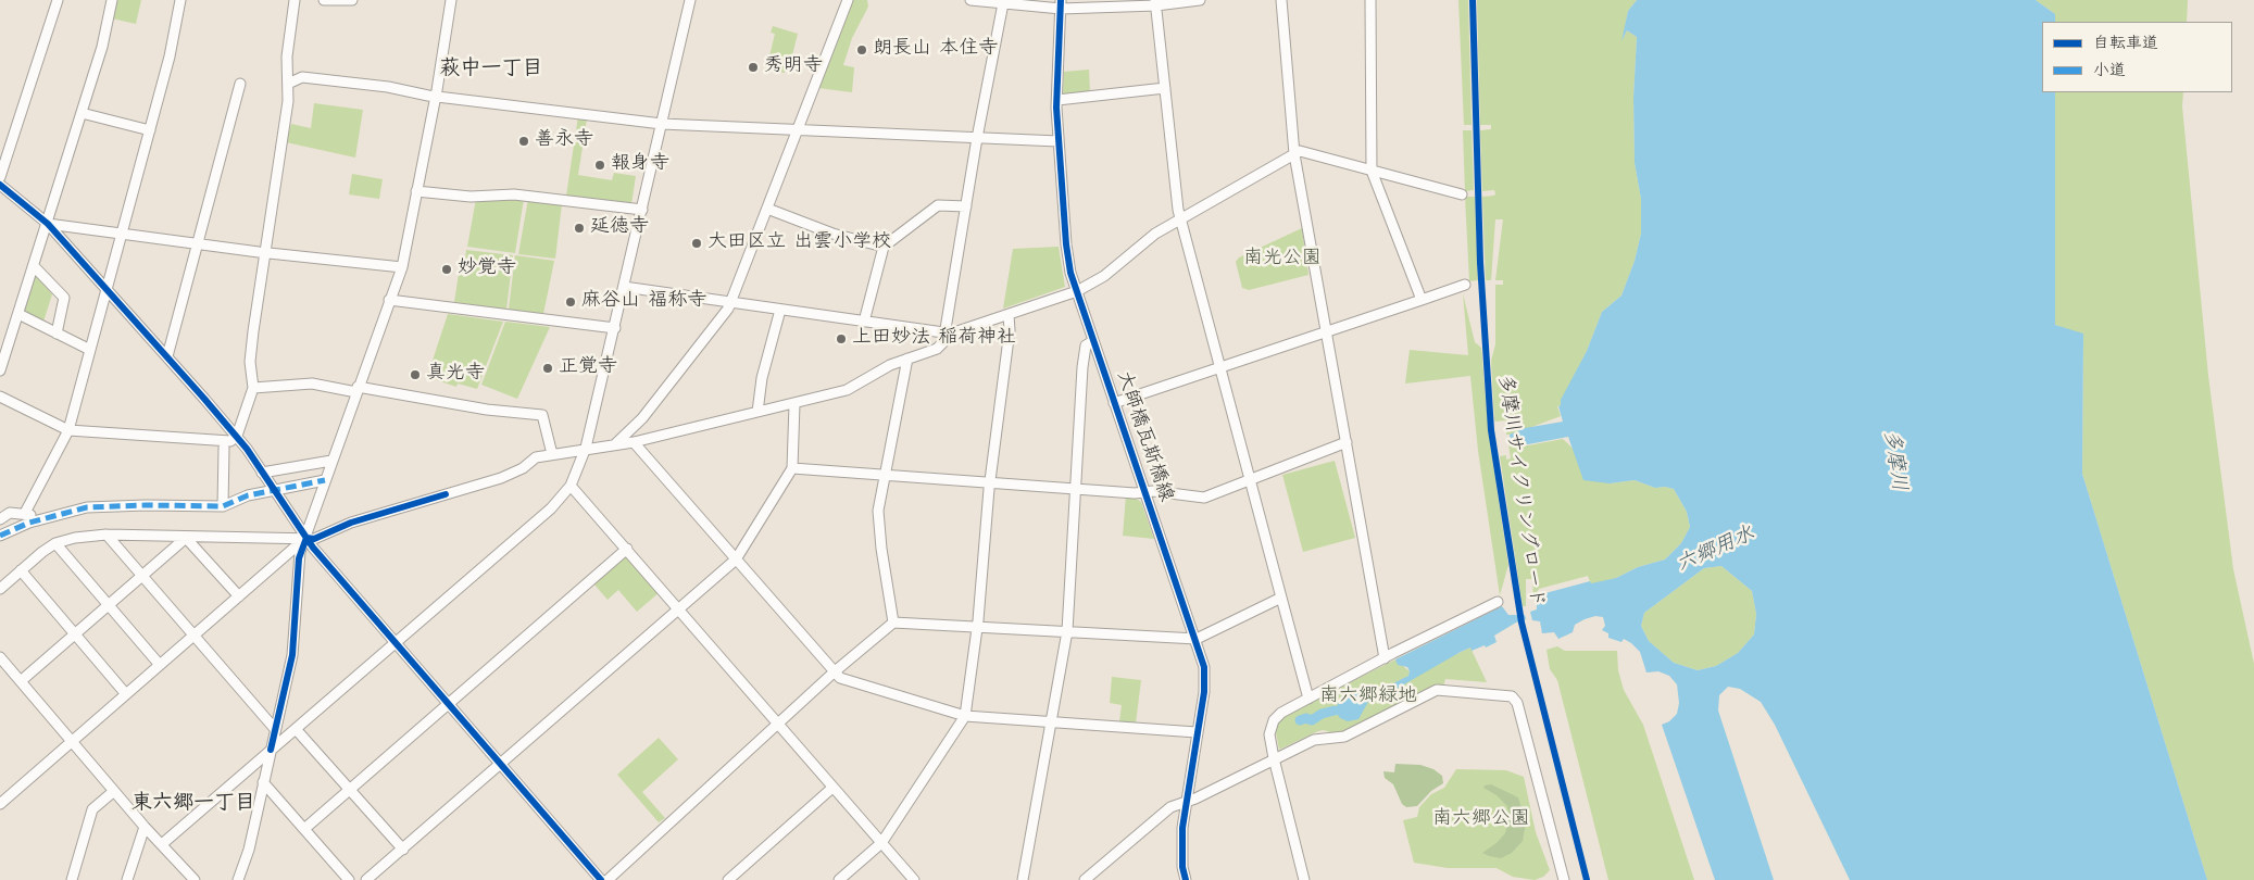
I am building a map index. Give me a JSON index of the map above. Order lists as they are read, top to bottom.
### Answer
{
  "streets": {
    "street": ["大師橋瓦斯橋線"],
    "cycle path": ["多摩川サイクリングロード"]
  },
  "districts": ["萩中一丁目", "東六郷一丁目"],
  "water": ["多摩川", "六郷用水"],
  "parks": ["南光公園", "南六郷緑地", "南六郷公園"],
  "places": [
    "朗長山 本住寺",
    "秀明寺",
    "善永寺",
    "報身寺",
    "延徳寺",
    "大田区立 出雲小学校",
    "妙覚寺",
    "麻谷山 福称寺",
    "上田妙法 稲荷神社",
    "正覚寺",
    "真光寺"
  ],
  "legend": ["自転車道", "小道"]
}
